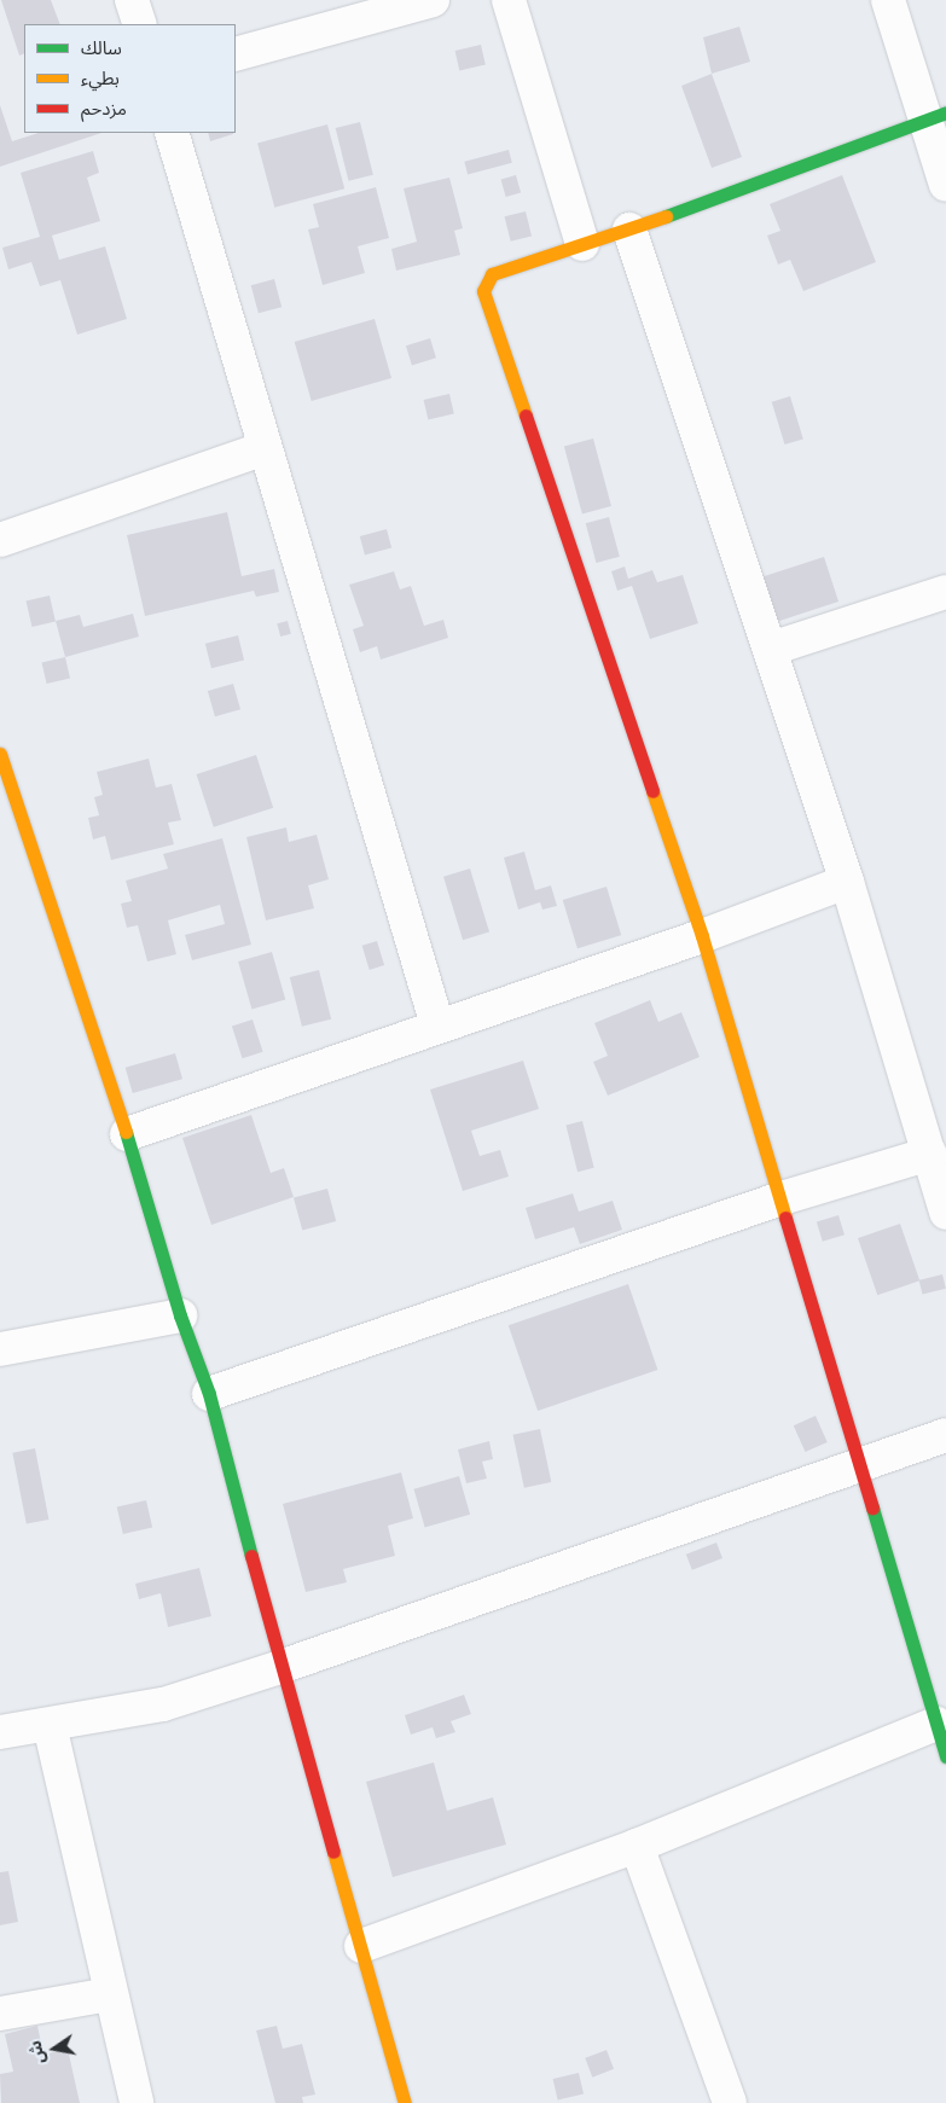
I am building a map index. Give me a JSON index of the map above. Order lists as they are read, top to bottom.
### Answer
{
  "legend": ["سالك", "بطيء", "مزدحم"],
  "north": "left"
}
